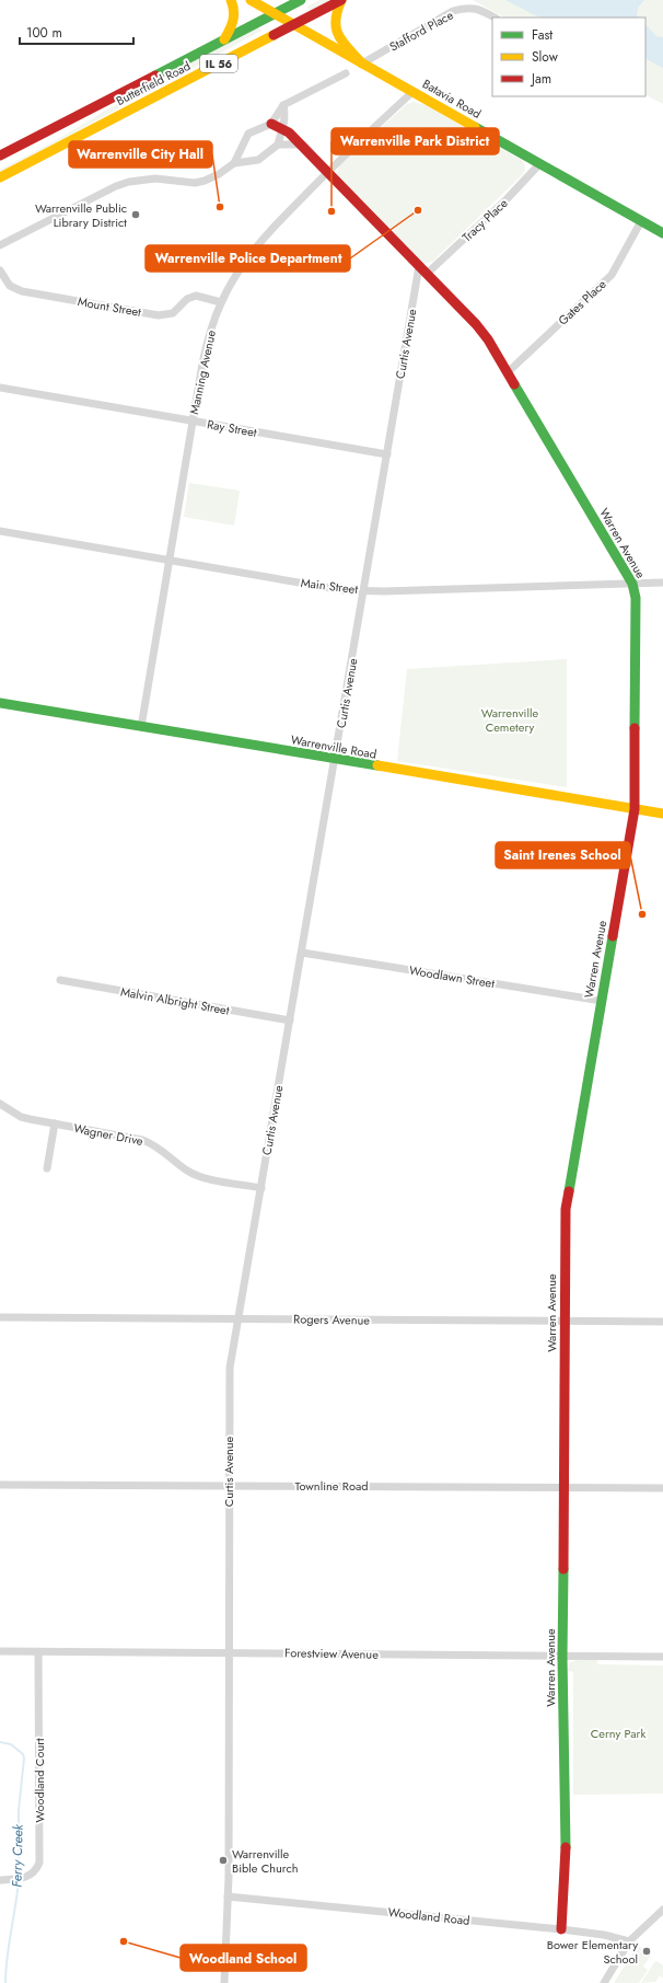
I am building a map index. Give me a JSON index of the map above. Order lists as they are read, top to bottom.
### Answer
{
  "streets": {
    "main road": [
      "IL 56",
      "Butterfield Road",
      "Batavia Road",
      "Warren Avenue",
      "Warrenville Road"
    ],
    "street": [
      "Stafford Place",
      "Tracy Place",
      "Gates Place",
      "Mount Street",
      "Curtis Avenue",
      "Manning Avenue",
      "Ray Street",
      "Main Street",
      "Woodlawn Street",
      "Malvin Albright Street",
      "Wagner Drive",
      "Rogers Avenue",
      "Townline Road",
      "Forestview Avenue",
      "Woodland Court",
      "Woodland Road"
    ]
  },
  "crossings": [
    ["Stafford Place", "Batavia Road"],
    ["Butterfield Road", "Batavia Road"],
    ["Batavia Road", "Tracy Place"],
    ["Batavia Road", "Gates Place"],
    ["Batavia Road", "Manning Avenue"],
    ["Tracy Place", "Curtis Avenue"],
    ["Tracy Place", "Warren Avenue"],
    ["Gates Place", "Warren Avenue"],
    ["Mount Street", "Manning Avenue"],
    ["Curtis Avenue", "Ray Street"],
    ["Curtis Avenue", "Warren Avenue"],
    ["Curtis Avenue", "Main Street"],
    ["Curtis Avenue", "Warrenville Road"],
    ["Curtis Avenue", "Woodlawn Street"],
    ["Curtis Avenue", "Malvin Albright Street"],
    ["Curtis Avenue", "Wagner Drive"],
    ["Curtis Avenue", "Rogers Avenue"],
    ["Curtis Avenue", "Townline Road"],
    ["Curtis Avenue", "Forestview Avenue"],
    ["Curtis Avenue", "Woodland Road"],
    ["Manning Avenue", "Ray Street"],
    ["Manning Avenue", "Warren Avenue"],
    ["Manning Avenue", "Main Street"],
    ["Manning Avenue", "Warrenville Road"],
    ["Warren Avenue", "Main Street"],
    ["Warren Avenue", "Warrenville Road"],
    ["Warren Avenue", "Woodlawn Street"],
    ["Warren Avenue", "Rogers Avenue"],
    ["Warren Avenue", "Townline Road"],
    ["Warren Avenue", "Forestview Avenue"],
    ["Warren Avenue", "Woodland Road"],
    ["Forestview Avenue", "Woodland Court"]
  ],
  "water": ["Ferry Creek"],
  "parks": ["Warrenville Cemetery", "Cerny Park"],
  "places": [
    "Warrenville City Hall",
    "Warrenville Police Department",
    "Warrenville Park District",
    "Warrenville Public Library District",
    "Saint Irenes School",
    "Warrenville Bible Church",
    "Woodland School",
    "Bower Elementary School"
  ],
  "legend": ["Fast", "Slow", "Jam"],
  "scale_bar": "100 m"
}
